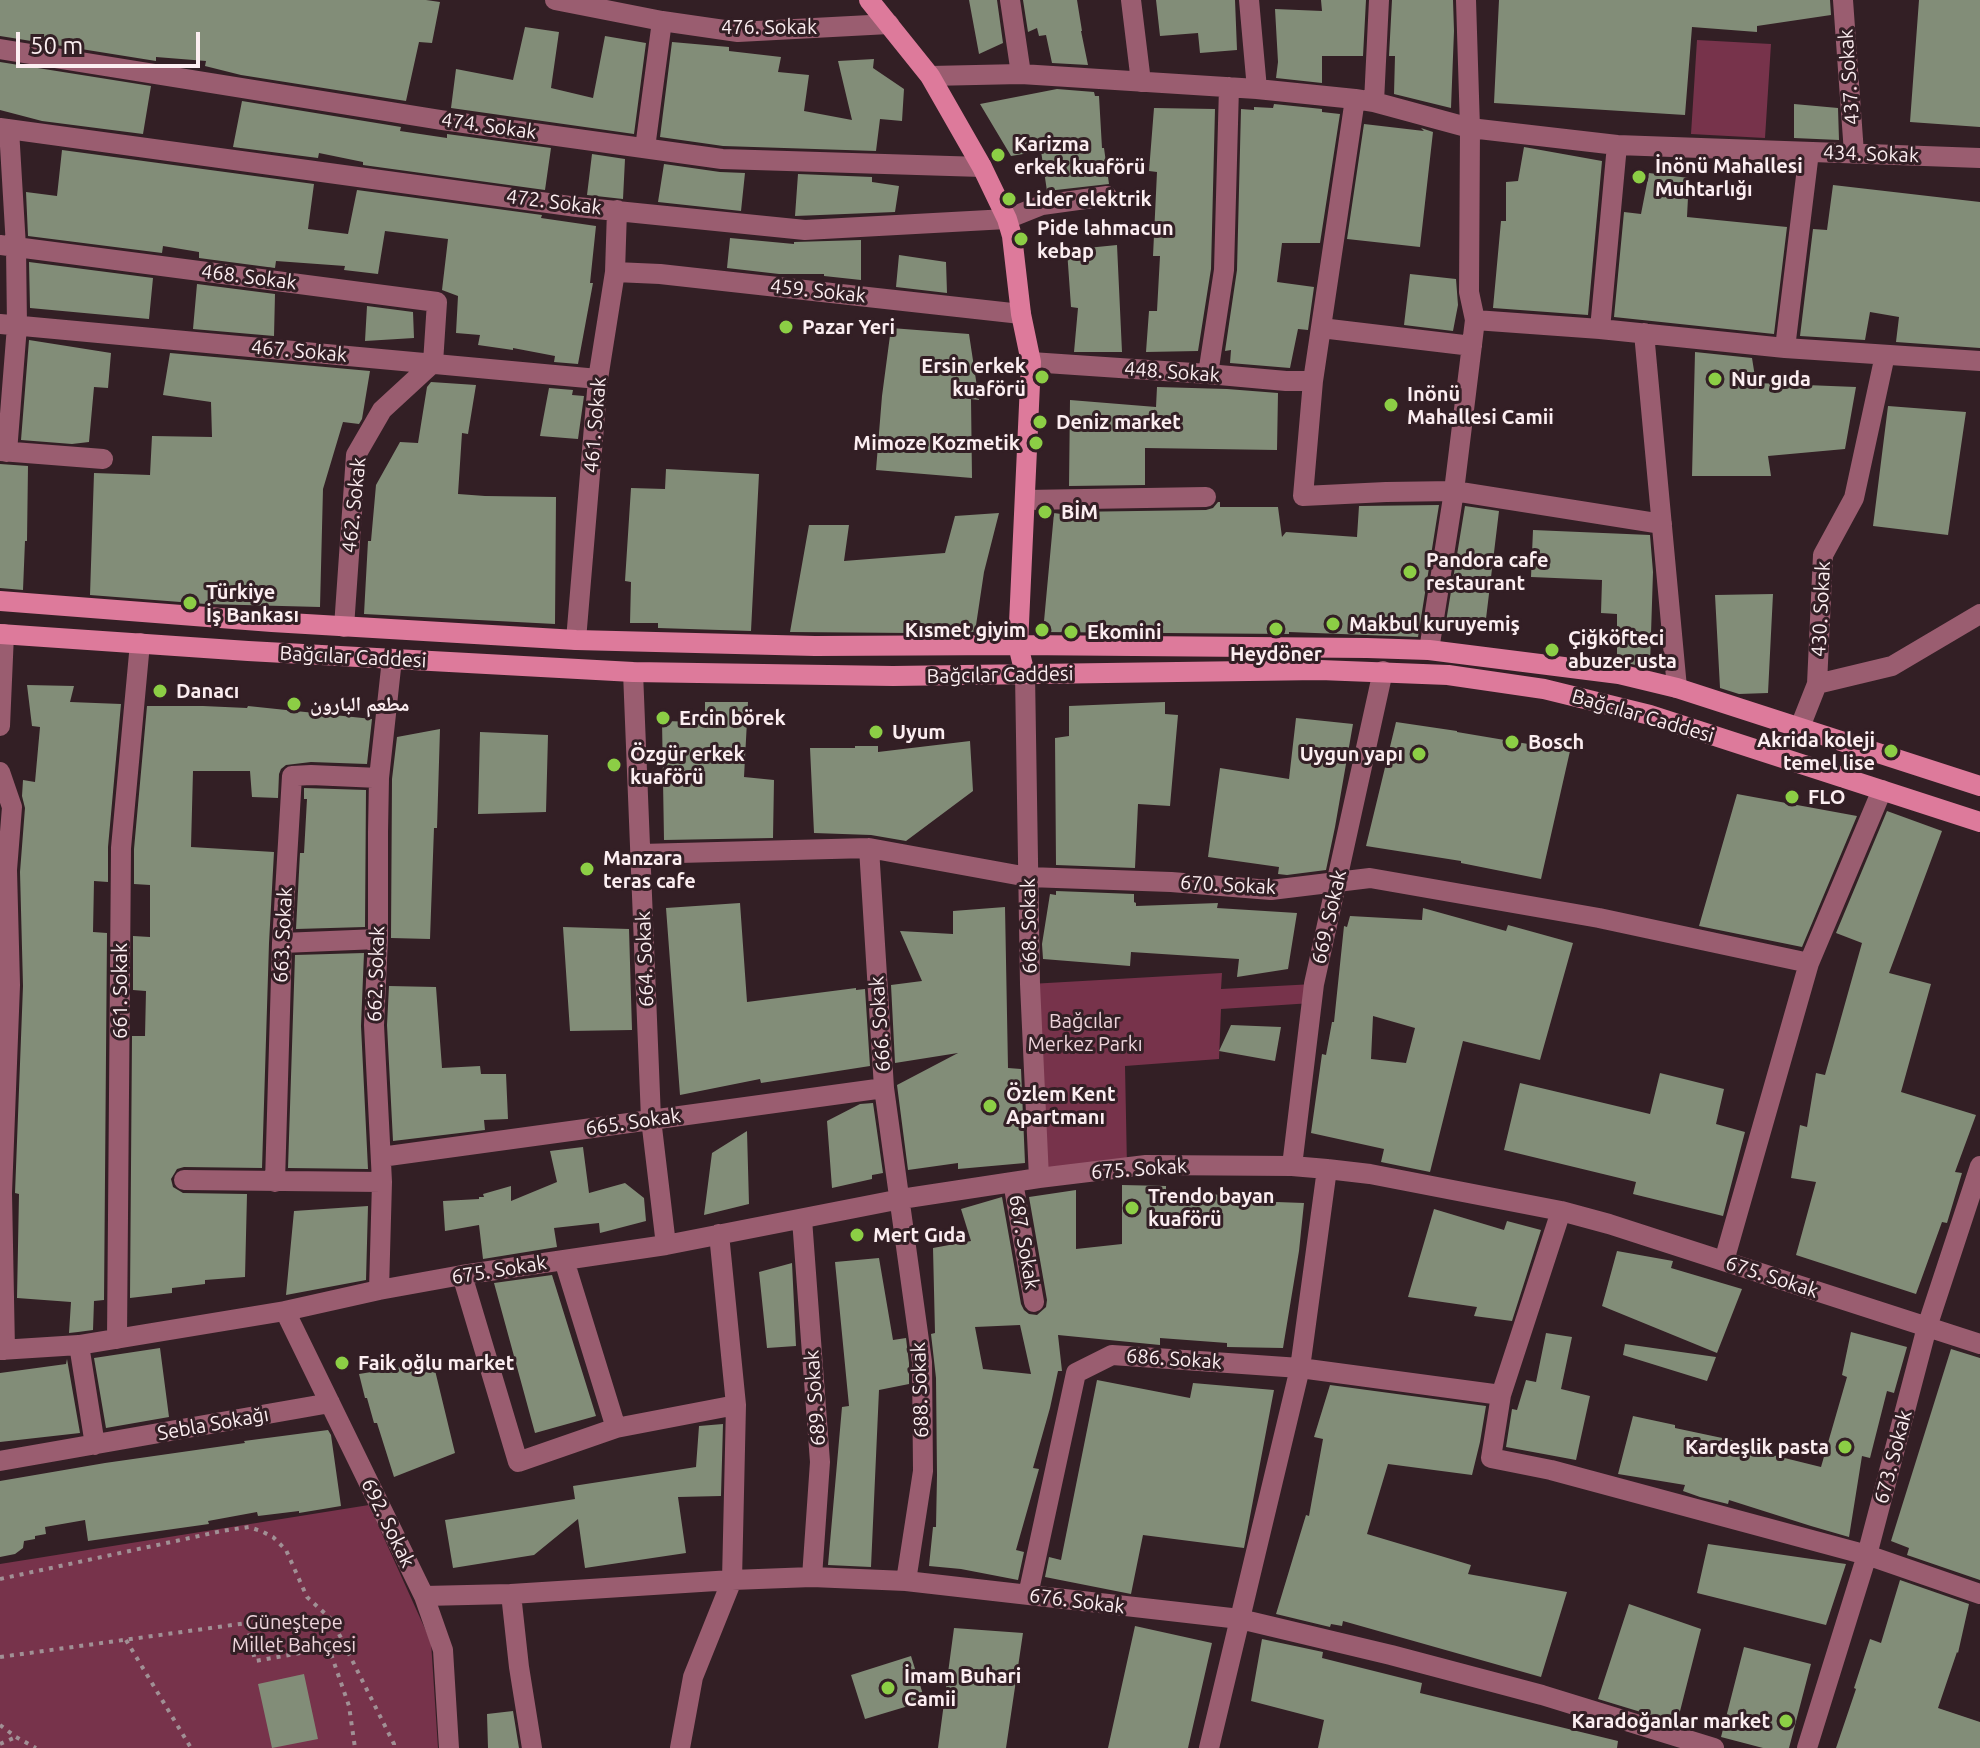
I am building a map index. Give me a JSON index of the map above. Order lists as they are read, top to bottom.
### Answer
{
  "streets": {
    "main road": ["Bağcılar Caddesi"],
    "street": [
      "476. Sokak",
      "437. Sokak",
      "474. Sokak",
      "434. Sokak",
      "472. Sokak",
      "468. Sokak",
      "459. Sokak",
      "467. Sokak",
      "448. Sokak",
      "461. Sokak",
      "462. Sokak",
      "430. Sokak",
      "670. Sokak",
      "669. Sokak",
      "668. Sokak",
      "663. Sokak",
      "664. Sokak",
      "662. Sokak",
      "661. Sokak",
      "666. Sokak",
      "665. Sokak",
      "675. Sokak",
      "687. Sokak",
      "686. Sokak",
      "688. Sokak",
      "689. Sokak",
      "Sebla Sokağı",
      "673. Sokak",
      "692. Sokak",
      "676. Sokak"
    ]
  },
  "crossings": [
    ["437. Sokak", "434. Sokak"],
    ["472. Sokak", "461. Sokak"],
    ["468. Sokak", "467. Sokak"],
    ["468. Sokak", "462. Sokak"],
    ["459. Sokak", "461. Sokak"],
    ["467. Sokak", "461. Sokak"],
    ["467. Sokak", "462. Sokak"],
    ["461. Sokak", "Bağcılar Caddesi"],
    ["462. Sokak", "Bağcılar Caddesi"],
    ["430. Sokak", "Bağcılar Caddesi"],
    ["Bağcılar Caddesi", "669. Sokak"],
    ["Bağcılar Caddesi", "668. Sokak"],
    ["Bağcılar Caddesi", "664. Sokak"],
    ["Bağcılar Caddesi", "662. Sokak"],
    ["Bağcılar Caddesi", "661. Sokak"],
    ["670. Sokak", "669. Sokak"],
    ["670. Sokak", "668. Sokak"],
    ["670. Sokak", "664. Sokak"],
    ["670. Sokak", "666. Sokak"],
    ["669. Sokak", "675. Sokak"],
    ["668. Sokak", "675. Sokak"],
    ["663. Sokak", "662. Sokak"],
    ["664. Sokak", "665. Sokak"],
    ["664. Sokak", "675. Sokak"],
    ["662. Sokak", "665. Sokak"],
    ["662. Sokak", "675. Sokak"],
    ["661. Sokak", "675. Sokak"],
    ["666. Sokak", "665. Sokak"],
    ["666. Sokak", "675. Sokak"],
    ["666. Sokak", "688. Sokak"],
    ["675. Sokak", "687. Sokak"],
    ["675. Sokak", "688. Sokak"],
    ["675. Sokak", "689. Sokak"],
    ["675. Sokak", "673. Sokak"],
    ["675. Sokak", "692. Sokak"],
    ["686. Sokak", "676. Sokak"],
    ["688. Sokak", "676. Sokak"],
    ["689. Sokak", "676. Sokak"],
    ["Sebla Sokağı", "692. Sokak"],
    ["692. Sokak", "676. Sokak"]
  ],
  "parks": ["Bağcılar Merkez Parkı", "Güneştepe Millet Bahçesi"],
  "places": [
    "Karizma erkek kuaförü",
    "İnönü Mahallesi Muhtarlığı",
    "Lider elektrik",
    "Pide lahmacun kebap",
    "Pazar Yeri",
    "Ersin erkek kuaförü",
    "Nur gıda",
    "Inönü Mahallesi Camii",
    "Deniz market",
    "Mimoze Kozmetik",
    "BİM",
    "Pandora cafe restaurant",
    "Türkiye İş Bankası",
    "Makbul kuruyemiş",
    "Heydöner",
    "Kısmet giyim",
    "Ekomini",
    "Çiğköfteci abuzer usta",
    "Danacı",
    "مطعم البارون",
    "Ercin börek",
    "Uyum",
    "Bosch",
    "Akrida koleji temel lise",
    "Uygun yapı",
    "Özgür erkek kuaförü",
    "FLO",
    "Manzara teras cafe",
    "Özlem Kent Apartmanı",
    "Trendo bayan kuaförü",
    "Mert Gıda",
    "Faik oğlu market",
    "Kardeşlik pasta",
    "İmam Buhari Camii",
    "Karadoğanlar market"
  ],
  "scale_bar": "50 m"
}
